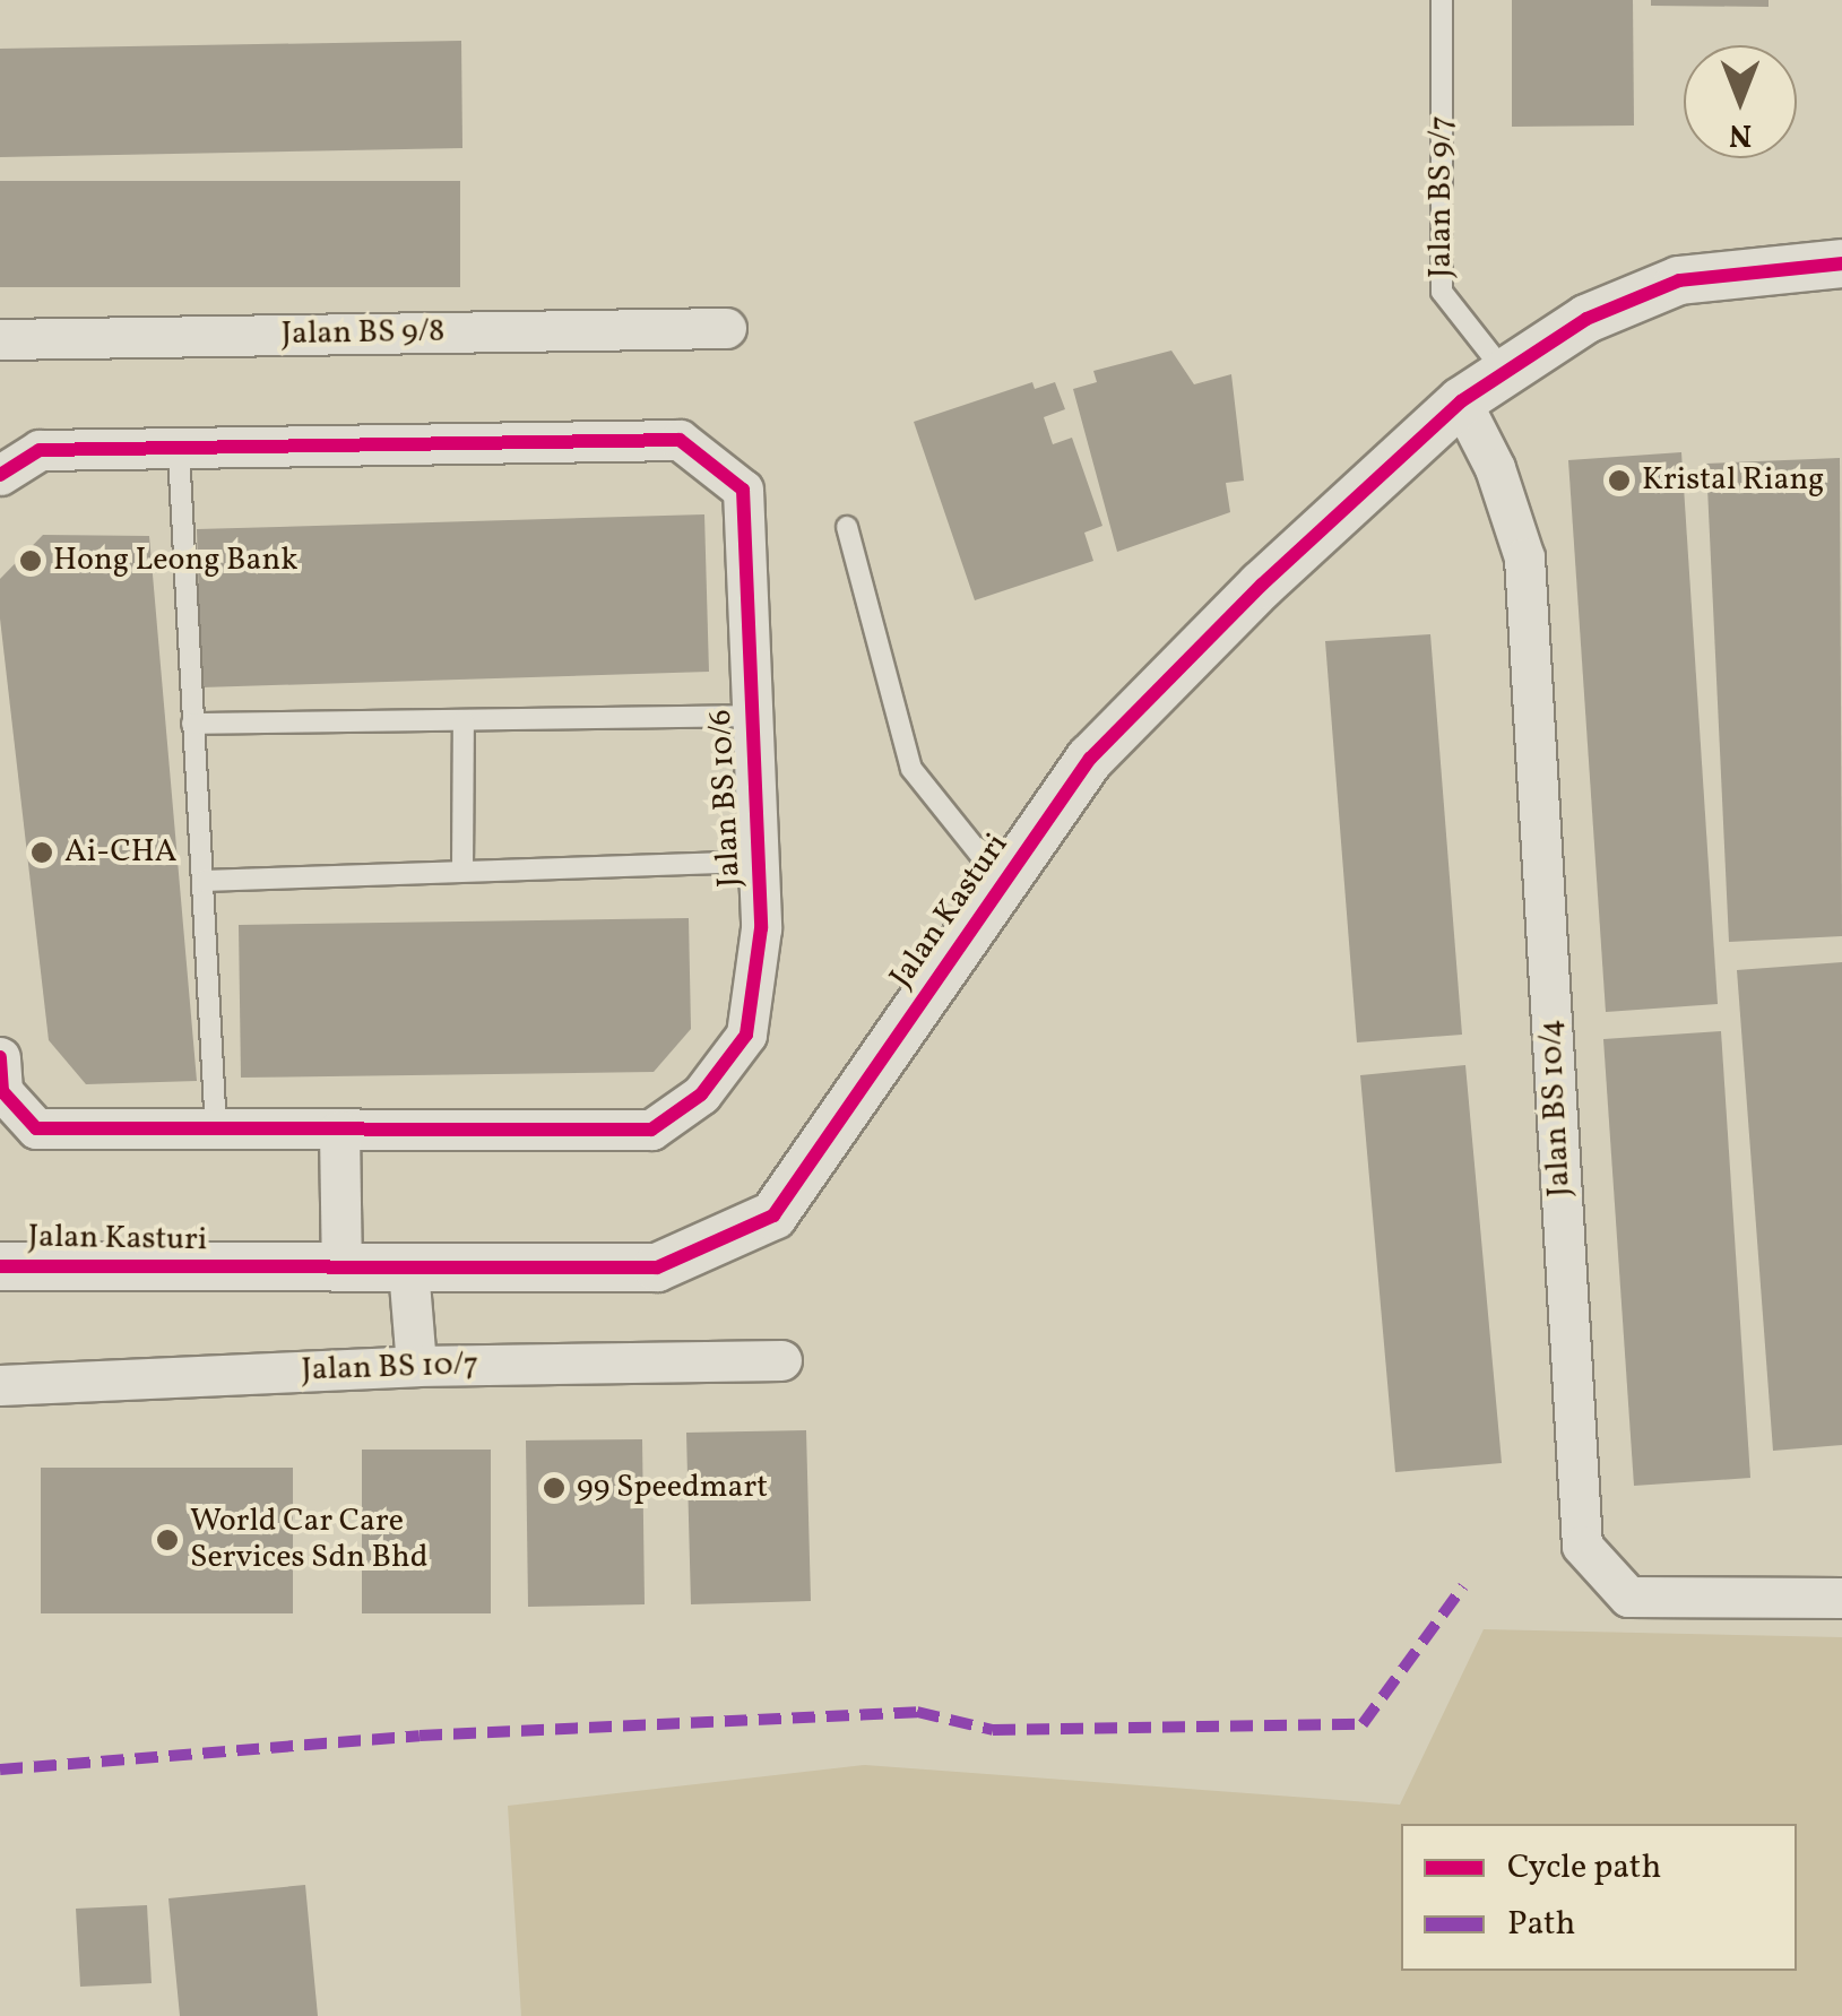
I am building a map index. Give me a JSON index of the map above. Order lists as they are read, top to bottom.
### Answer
{
  "streets": {
    "street": [
      "Jalan BS 9/8",
      "Jalan BS 10/6",
      "Jalan Kasturi",
      "Jalan BS 10/4",
      "Jalan BS 10/7"
    ],
    "lane": ["Jalan BS 9/7"]
  },
  "crossings": [
    ["Jalan BS 9/7", "Jalan Kasturi"],
    ["Jalan Kasturi", "Jalan BS 10/4"]
  ],
  "places": [
    "Kristal Riang",
    "Hong Leong Bank",
    "Ai-CHA",
    "99 Speedmart",
    "World Car Care Services Sdn Bhd"
  ],
  "legend": ["Cycle path", "Path"],
  "north": "bottom"
}
